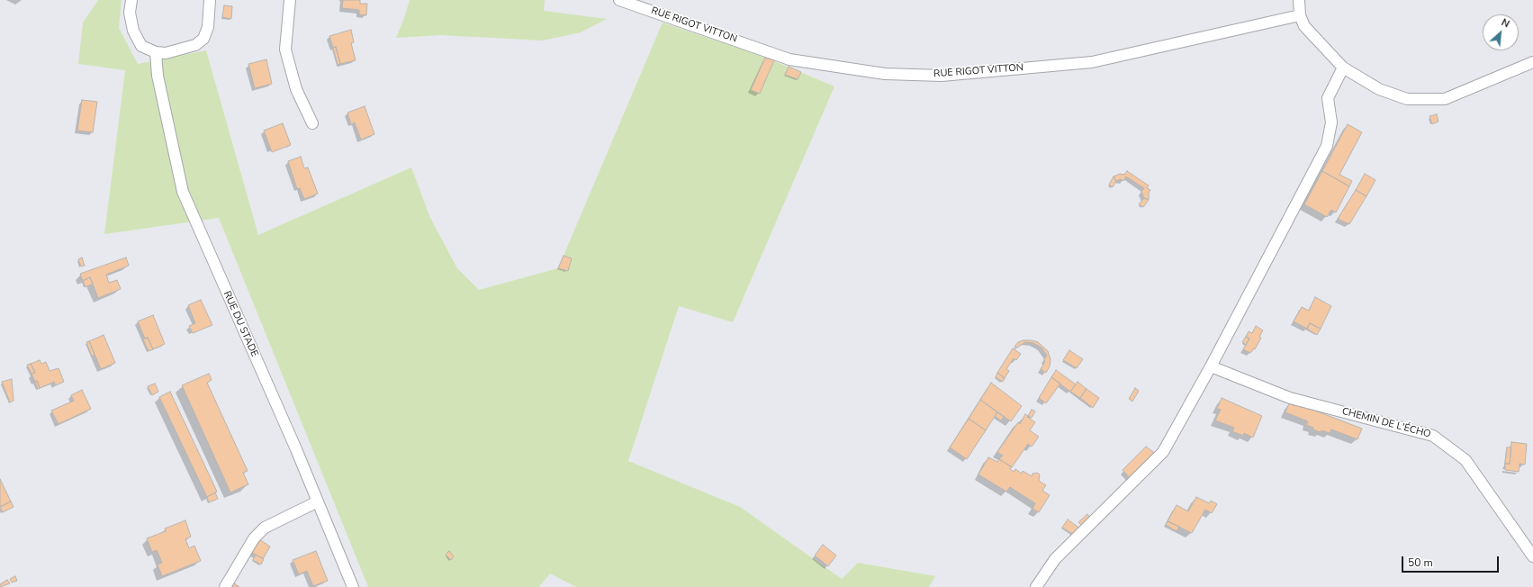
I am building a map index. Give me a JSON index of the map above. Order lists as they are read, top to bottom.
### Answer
{
  "streets": {
    "street": ["RUE RIGOT VITTON", "RUE DU STADE", "CHEMIN DE L'ÉCHO"]
  },
  "scale_bar": "50 m",
  "north": "top right"
}
